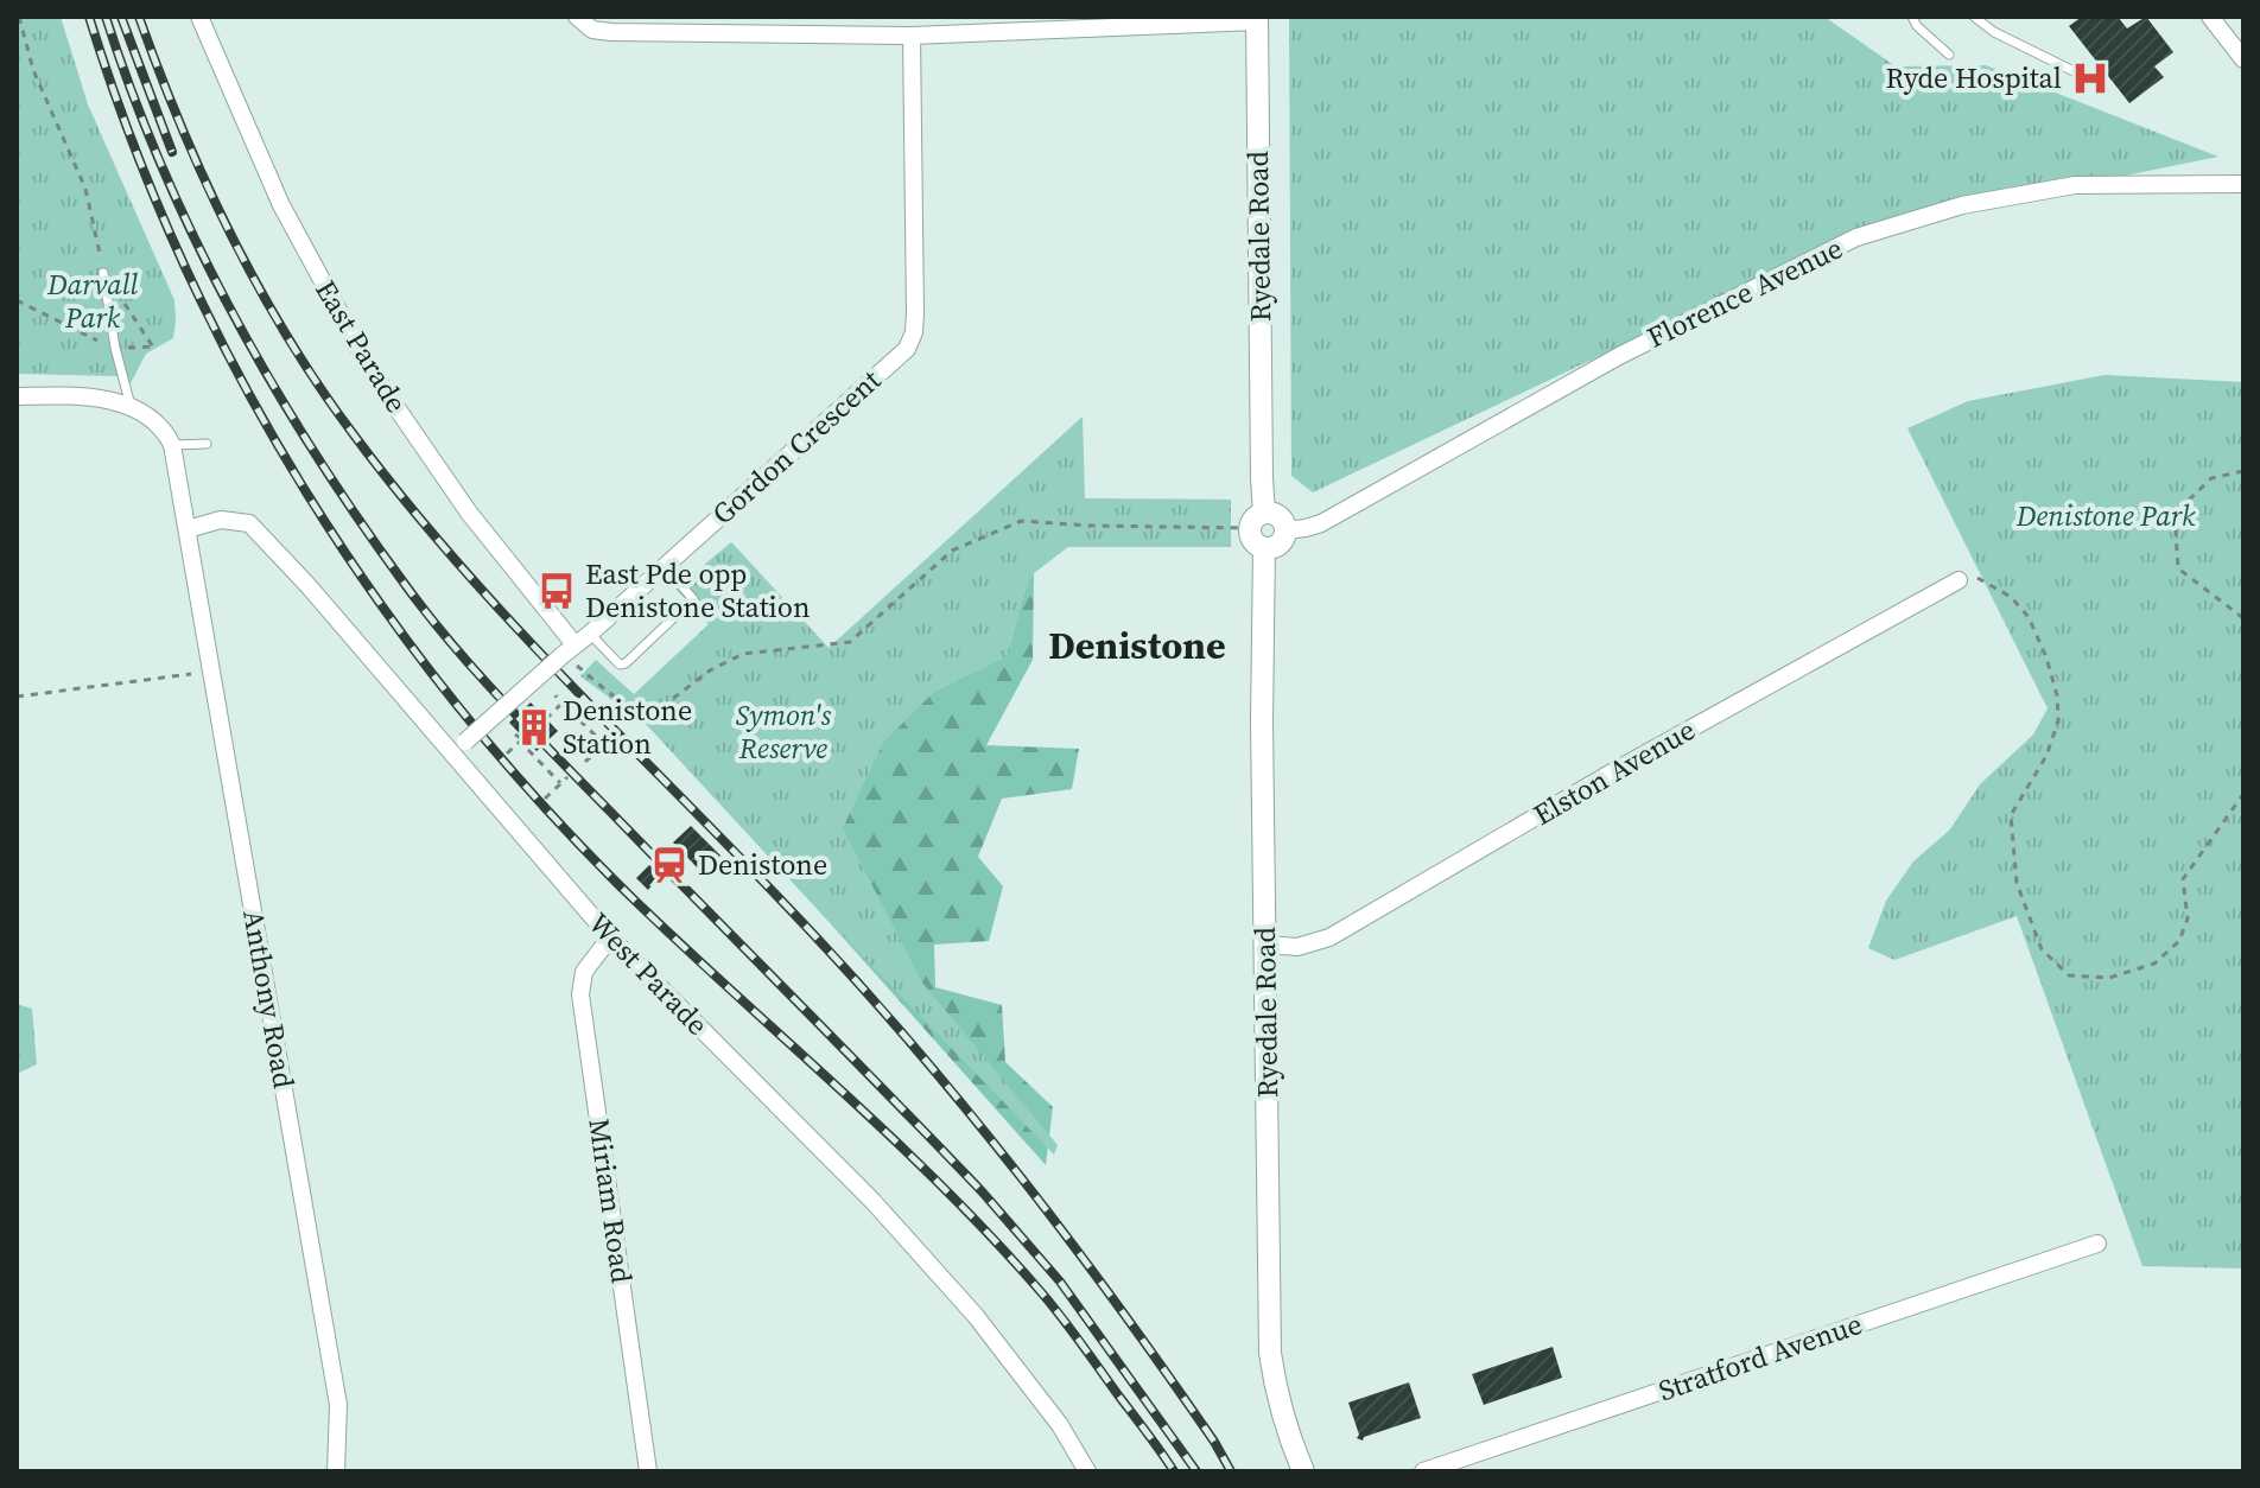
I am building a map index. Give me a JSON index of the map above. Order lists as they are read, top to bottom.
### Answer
{
  "streets": {
    "street": [
      "Ryedale Road",
      "Florence Avenue",
      "East Parade",
      "Gordon Crescent",
      "Elston Avenue",
      "West Parade",
      "Anthony Road",
      "Miriam Road",
      "Stratford Avenue"
    ]
  },
  "crossings": [
    ["Ryedale Road", "Florence Avenue"],
    ["Ryedale Road", "Elston Avenue"],
    ["East Parade", "Gordon Crescent"],
    ["Gordon Crescent", "West Parade"],
    ["West Parade", "Anthony Road"],
    ["West Parade", "Miriam Road"]
  ],
  "districts": ["Denistone"],
  "parks": ["Darvall Park", "Denistone Park", "Symon's Reserve"],
  "places": {
    "hospital": ["Ryde Hospital"],
    "bus stop": ["East Pde opp Denistone Station"],
    "building": ["Denistone Station"],
    "station": ["Denistone"]
  }
}
